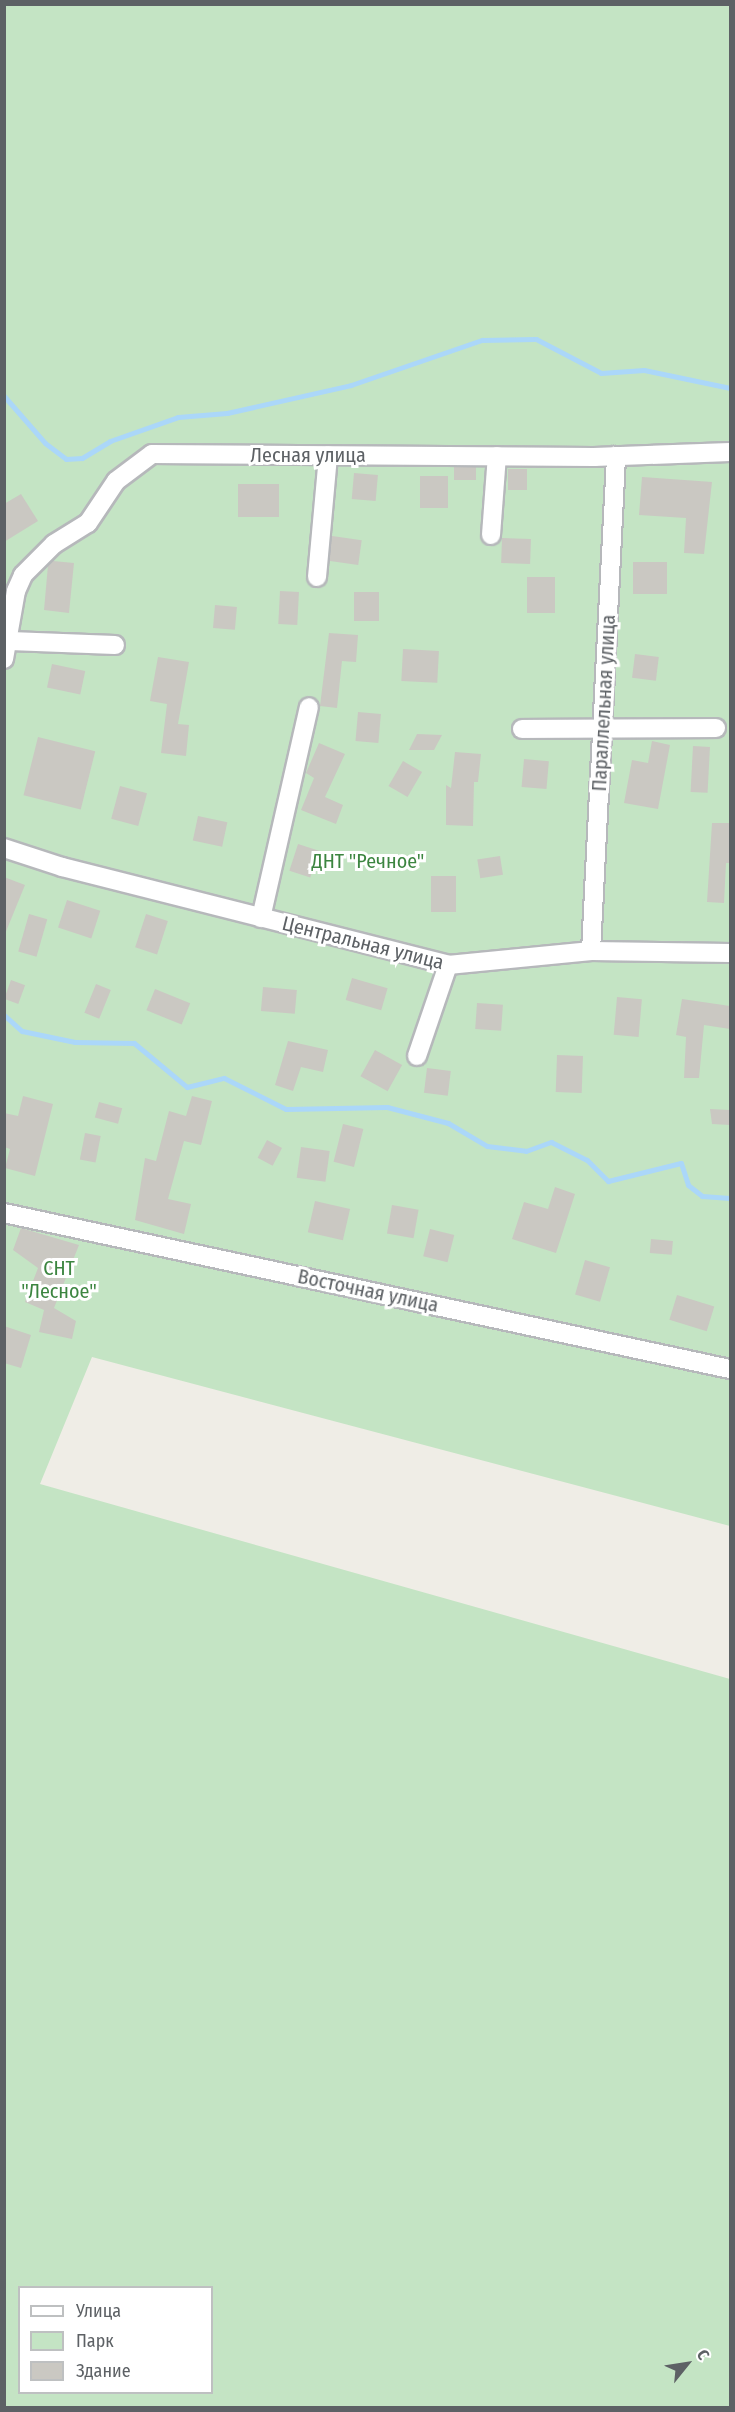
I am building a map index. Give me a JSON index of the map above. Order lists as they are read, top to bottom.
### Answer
{
  "streets": {
    "street": [
      "Лесная улица",
      "Параллельная улица",
      "Центральная улица",
      "Восточная улица"
    ]
  },
  "crossings": [
    ["Лесная улица", "Параллельная улица"],
    ["Параллельная улица", "Центральная улица"]
  ],
  "parks": ["ДНТ \"Речное\"", "СНТ \"Лесное\""],
  "legend": ["Улица", "Парк", "Здание"],
  "north": "top right"
}
